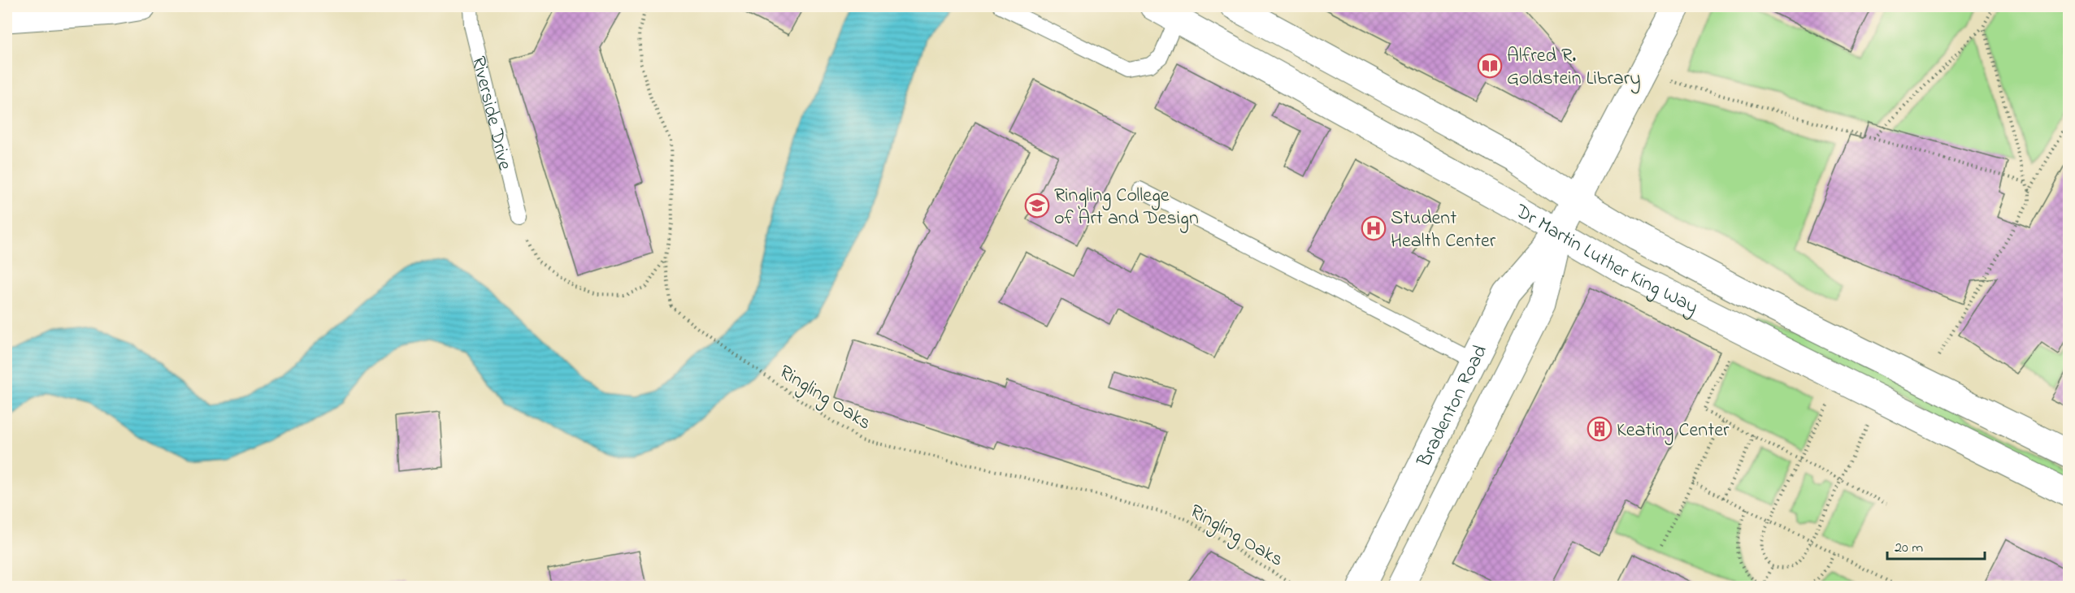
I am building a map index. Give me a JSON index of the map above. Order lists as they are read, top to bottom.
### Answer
{
  "streets": {
    "street": ["Dr Martin Luther King Way", "Bradenton Road"],
    "lane": ["Riverside Drive"],
    "path": ["Ringling Oaks"]
  },
  "crossings": [
    ["Dr Martin Luther King Way", "Bradenton Road"]
  ],
  "places": {
    "library": ["Alfred R. Goldstein Library"],
    "school or university": ["Ringling College of Art and Design"],
    "hospital": ["Student Health Center"],
    "building": ["Keating Center"]
  },
  "scale_bar": "20 m"
}
